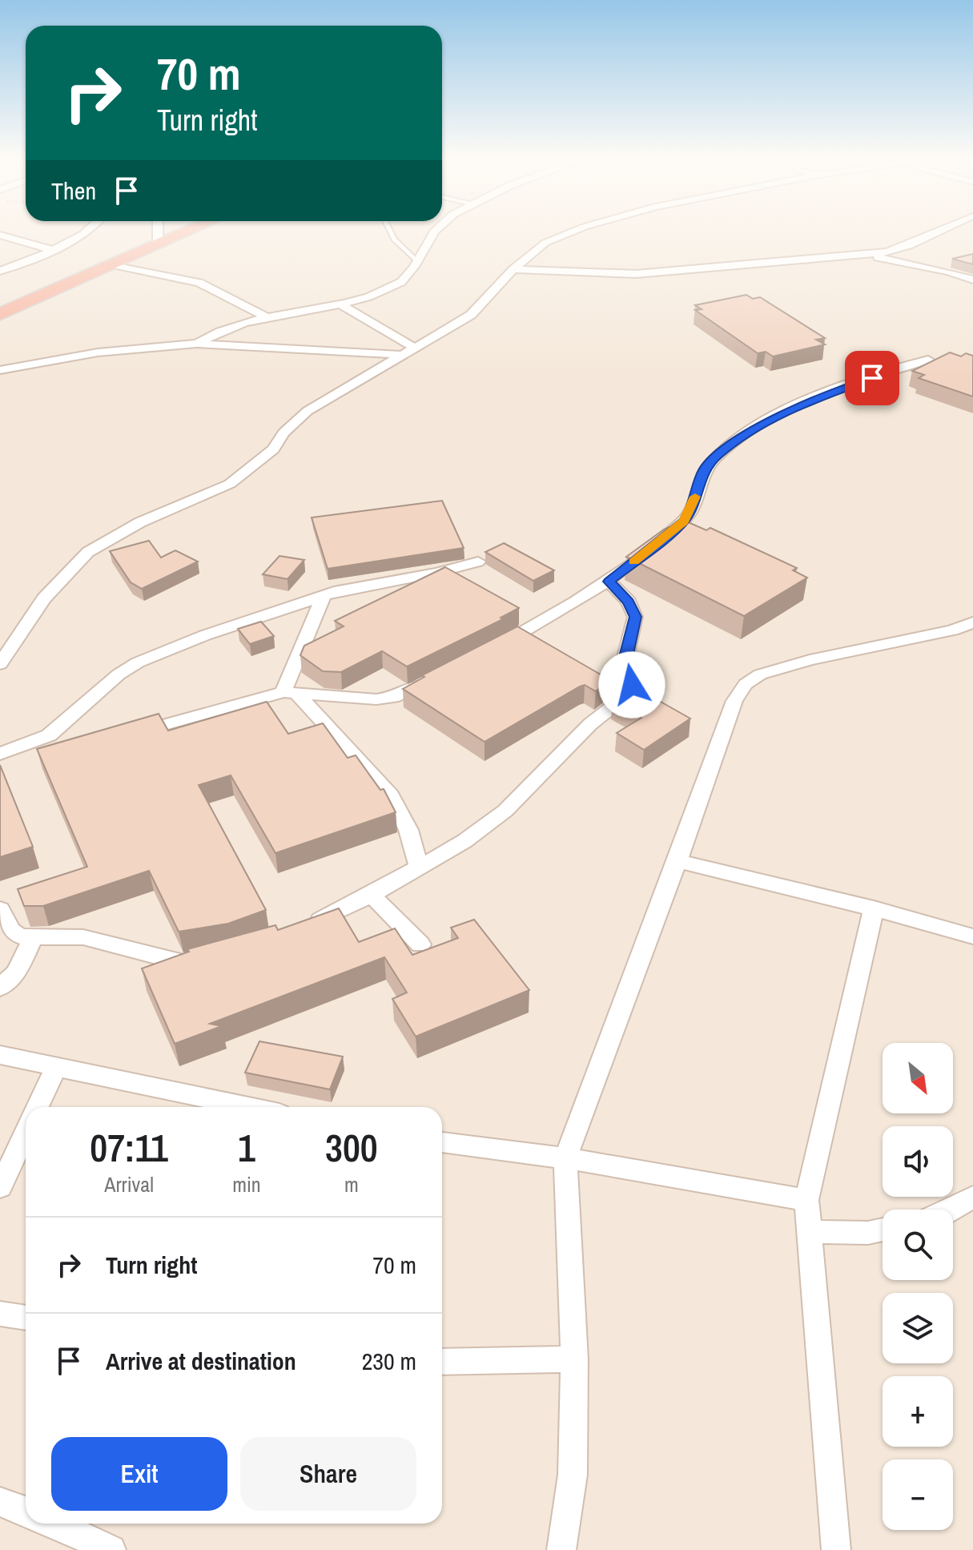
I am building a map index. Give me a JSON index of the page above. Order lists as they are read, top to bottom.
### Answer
{
  "north": "bottom right",
  "page": {
    "turn": ["70 m", "Turn right"],
    "then": "Then",
    "map_buttons": ["+", "−"],
    "eta": [
      "07:11",
      "Arrival",
      "1",
      "min",
      "300",
      "m"
    ],
    "list": [
      {
        "name": "Turn right",
        "value": "70 m"
      },
      {
        "name": "Arrive at destination",
        "value": "230 m"
      }
    ],
    "buttons": ["Exit", "Share"]
  }
}
